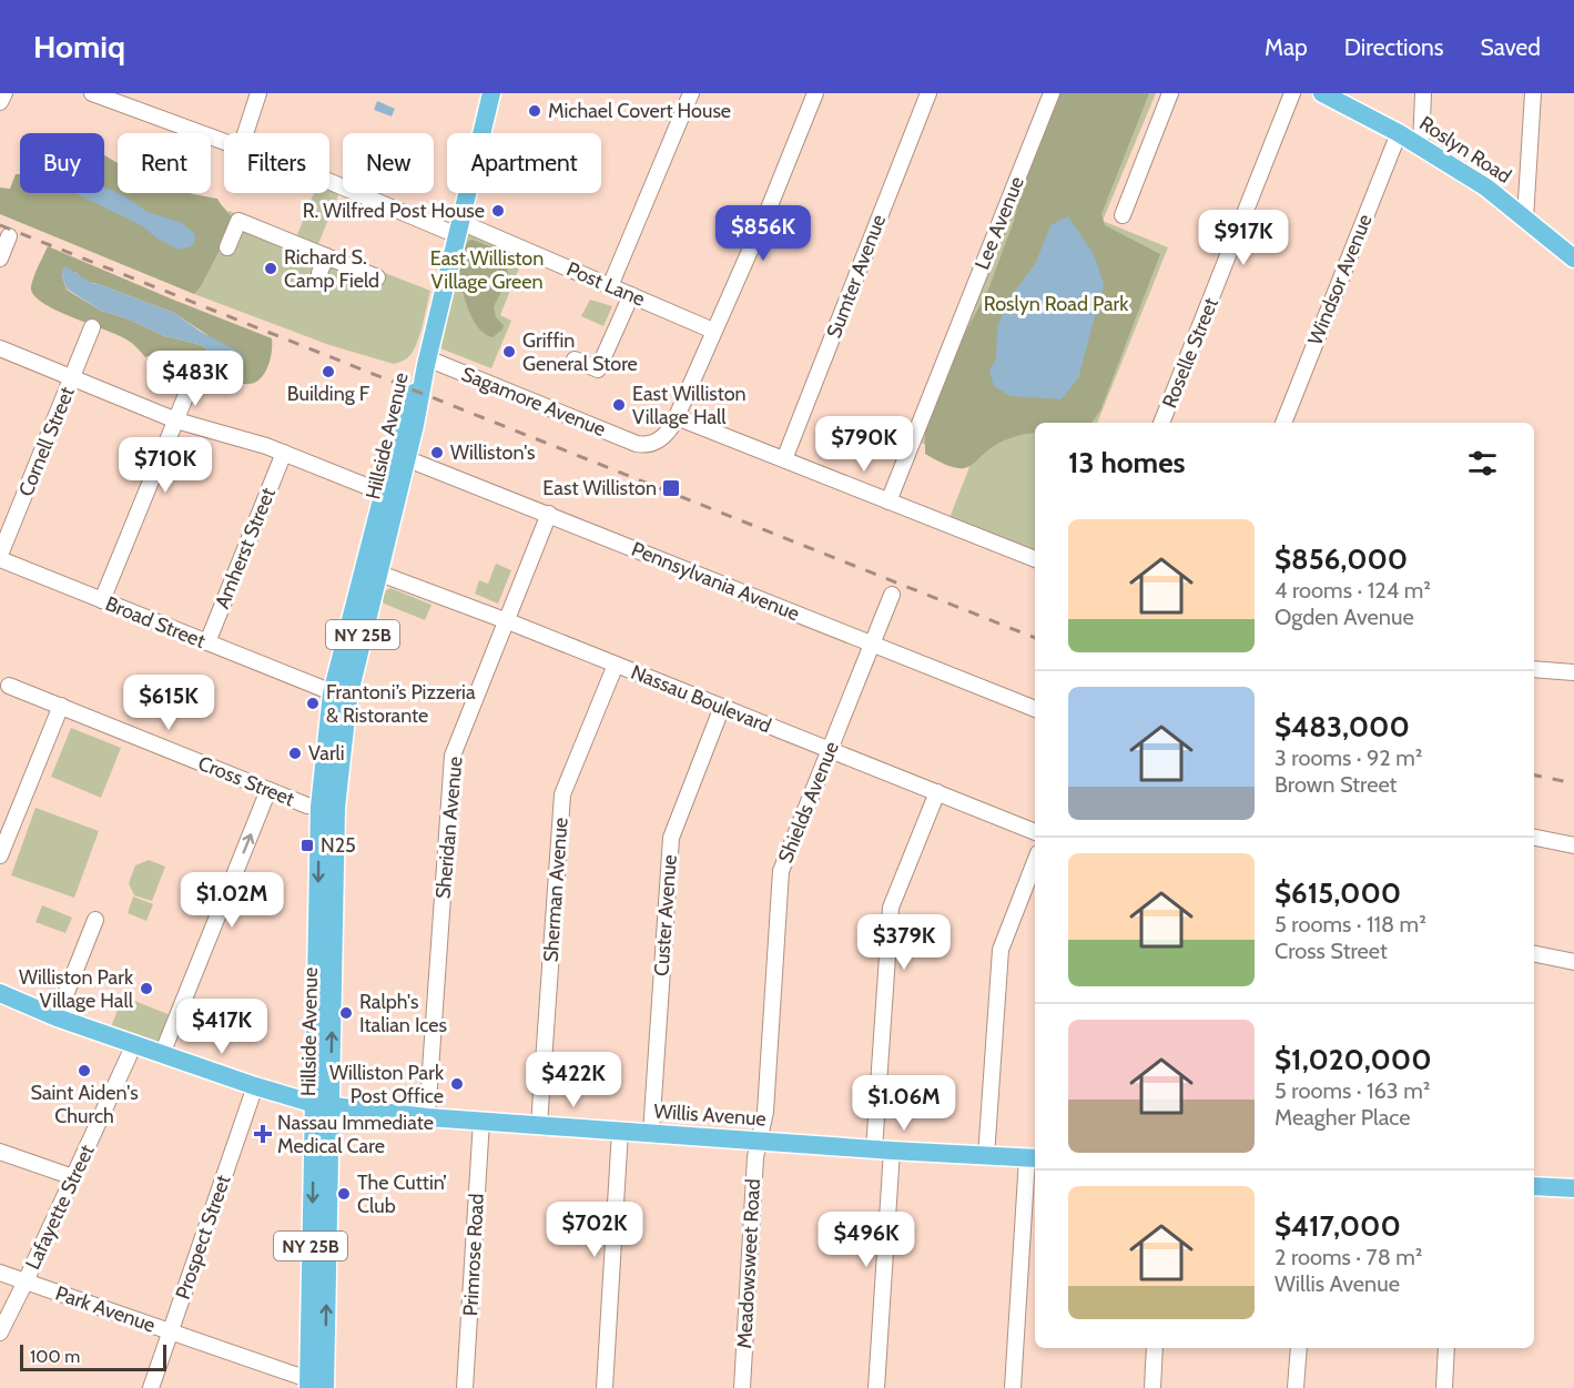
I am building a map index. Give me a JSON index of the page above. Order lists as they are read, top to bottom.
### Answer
{
  "streets": {
    "main road": [
      "Roslyn Road",
      "Hillside Avenue",
      "NY 25B",
      "Willis Avenue"
    ],
    "street": [
      "Lee Avenue",
      "Sumter Avenue",
      "Windsor Avenue",
      "Post Lane",
      "Roselle Street",
      "Sagamore Avenue",
      "Cornell Street",
      "Amherst Street",
      "Pennsylvania Avenue",
      "Broad Street",
      "Nassau Boulevard",
      "Cross Street",
      "Shields Avenue",
      "Sheridan Avenue",
      "Sherman Avenue",
      "Custer Avenue",
      "Lafayette Street",
      "Prospect Street",
      "Primrose Road",
      "Meadowsweet Road",
      "Park Avenue"
    ]
  },
  "crossings": [
    ["Roslyn Road", "Windsor Avenue"],
    ["Post Lane", "Sagamore Avenue"],
    ["Post Lane", "NY 25B"],
    ["Sagamore Avenue", "Hillside Avenue"],
    ["Sagamore Avenue", "NY 25B"],
    ["Hillside Avenue", "Pennsylvania Avenue"],
    ["Hillside Avenue", "Broad Street"],
    ["Hillside Avenue", "NY 25B"],
    ["Hillside Avenue", "Nassau Boulevard"],
    ["Hillside Avenue", "Cross Street"],
    ["Hillside Avenue", "Willis Avenue"],
    ["Hillside Avenue", "Park Avenue"],
    ["Cornell Street", "Broad Street"],
    ["Amherst Street", "Broad Street"],
    ["Pennsylvania Avenue", "Shields Avenue"],
    ["Pennsylvania Avenue", "Sheridan Avenue"],
    ["Nassau Boulevard", "Shields Avenue"],
    ["Nassau Boulevard", "Sheridan Avenue"],
    ["Nassau Boulevard", "Sherman Avenue"],
    ["Nassau Boulevard", "Custer Avenue"],
    ["Shields Avenue", "Willis Avenue"],
    ["Shields Avenue", "Meadowsweet Road"],
    ["Sheridan Avenue", "Willis Avenue"],
    ["Sherman Avenue", "Willis Avenue"],
    ["Custer Avenue", "Willis Avenue"],
    ["Willis Avenue", "Lafayette Street"],
    ["Willis Avenue", "Prospect Street"],
    ["Willis Avenue", "Primrose Road"],
    ["Willis Avenue", "Meadowsweet Road"],
    ["Lafayette Street", "Park Avenue"],
    ["Prospect Street", "Park Avenue"]
  ],
  "parks": ["East Williston Village Green", "Roslyn Road Park"],
  "places": {
    "other": [
      "Michael Covert House",
      "R. Wilfred Post House",
      "Richard S. Camp Field",
      "Griffin General Store",
      "Building F",
      "East Williston Village Hall",
      "Williston's",
      "Frantoni’s Pizzeria & Ristorante",
      "Varli",
      "Williston Park Village Hall",
      "Ralph's Italian Ices",
      "Saint Aiden's Church",
      "Williston Park Post Office",
      "The Cuttin’ Club"
    ],
    "transit": ["East Williston", "N25"],
    "health": ["Nassau Immediate Medical Care"]
  },
  "scale_bar": "100 m",
  "page": {
    "header": "Homiq",
    "nav": ["Map", "Directions", "Saved"],
    "chip": [
      "Buy",
      "Rent",
      "Filters",
      "New",
      "Apartment"
    ],
    "price": [
      "$856K",
      "$917K",
      "$483K",
      "$790K",
      "$710K",
      "$615K",
      "$1.02M",
      "$379K",
      "$417K",
      "$422K",
      "$1.06M",
      "$702K",
      "$496K"
    ],
    "heading": "13 homes",
    "list": [
      {
        "name": "$856,000",
        "note": "4 rooms · 124 m² · Ogden Avenue"
      },
      {
        "name": "$483,000",
        "note": "3 rooms · 92 m² · Brown Street"
      },
      {
        "name": "$615,000",
        "note": "5 rooms · 118 m² · Cross Street"
      },
      {
        "name": "$1,020,000",
        "note": "5 rooms · 163 m² · Meagher Place"
      },
      {
        "name": "$417,000",
        "note": "2 rooms · 78 m² · Willis Avenue"
      }
    ],
    "scale": "100 m"
  }
}
